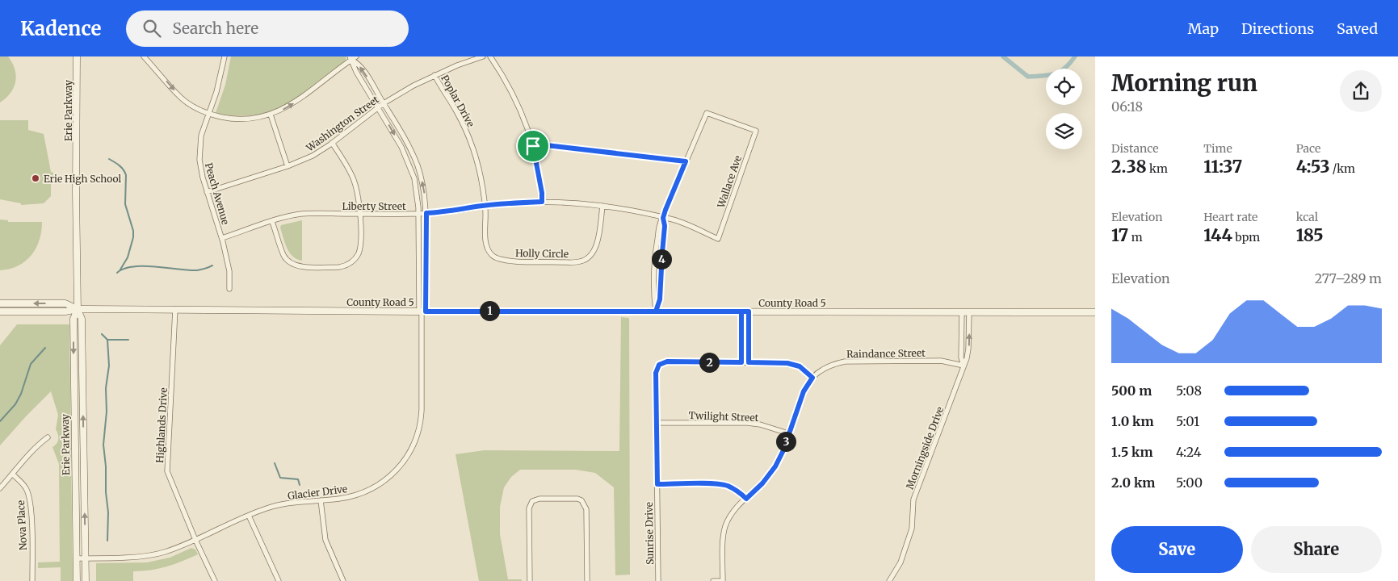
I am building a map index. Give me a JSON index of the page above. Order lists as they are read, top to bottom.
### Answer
{
  "streets": {
    "street": [
      "Poplar Drive",
      "Erie Parkway",
      "Washington Street",
      "Wallace Ave",
      "Peach Avenue",
      "Liberty Street",
      "Holly Circle",
      "County Road 5",
      "Raindance Street",
      "Twilight Street",
      "Highlands Drive",
      "Morningside Drive",
      "Glacier Drive",
      "Nova Place",
      "Sunrise Drive"
    ]
  },
  "crossings": [
    ["Poplar Drive", "Washington Street"],
    ["Poplar Drive", "Liberty Street"],
    ["Poplar Drive", "Holly Circle"],
    ["Erie Parkway", "County Road 5"],
    ["Erie Parkway", "Glacier Drive"],
    ["Washington Street", "Peach Avenue"],
    ["Wallace Ave", "Liberty Street"],
    ["Peach Avenue", "Liberty Street"],
    ["Liberty Street", "Holly Circle"],
    ["County Road 5", "Highlands Drive"],
    ["County Road 5", "Morningside Drive"],
    ["County Road 5", "Glacier Drive"],
    ["Raindance Street", "Morningside Drive"],
    ["Twilight Street", "Sunrise Drive"],
    ["Highlands Drive", "Glacier Drive"]
  ],
  "places": ["Erie High School"],
  "page": {
    "header": "Kadence",
    "search": "Search here",
    "nav": ["Map", "Directions", "Saved"],
    "heading": ["Morning run", "06:18"],
    "stats": [
      ["Distance", "2.38 km"],
      ["Time", "11:37"],
      ["Pace", "4:53 /km"],
      ["Elevation", "17 m"],
      ["Heart rate", "144 bpm"],
      ["kcal", "185"]
    ],
    "pins": [
      "4",
      "1",
      "2",
      "3"
    ],
    "chart": ["Elevation", "277–289 m"],
    "list": [
      {
        "name": "500 m",
        "note": "5:08"
      },
      {
        "name": "1.0 km",
        "note": "5:01"
      },
      {
        "name": "1.5 km",
        "note": "4:24"
      },
      {
        "name": "2.0 km",
        "note": "5:00"
      }
    ],
    "buttons": ["Save", "Share"]
  }
}
